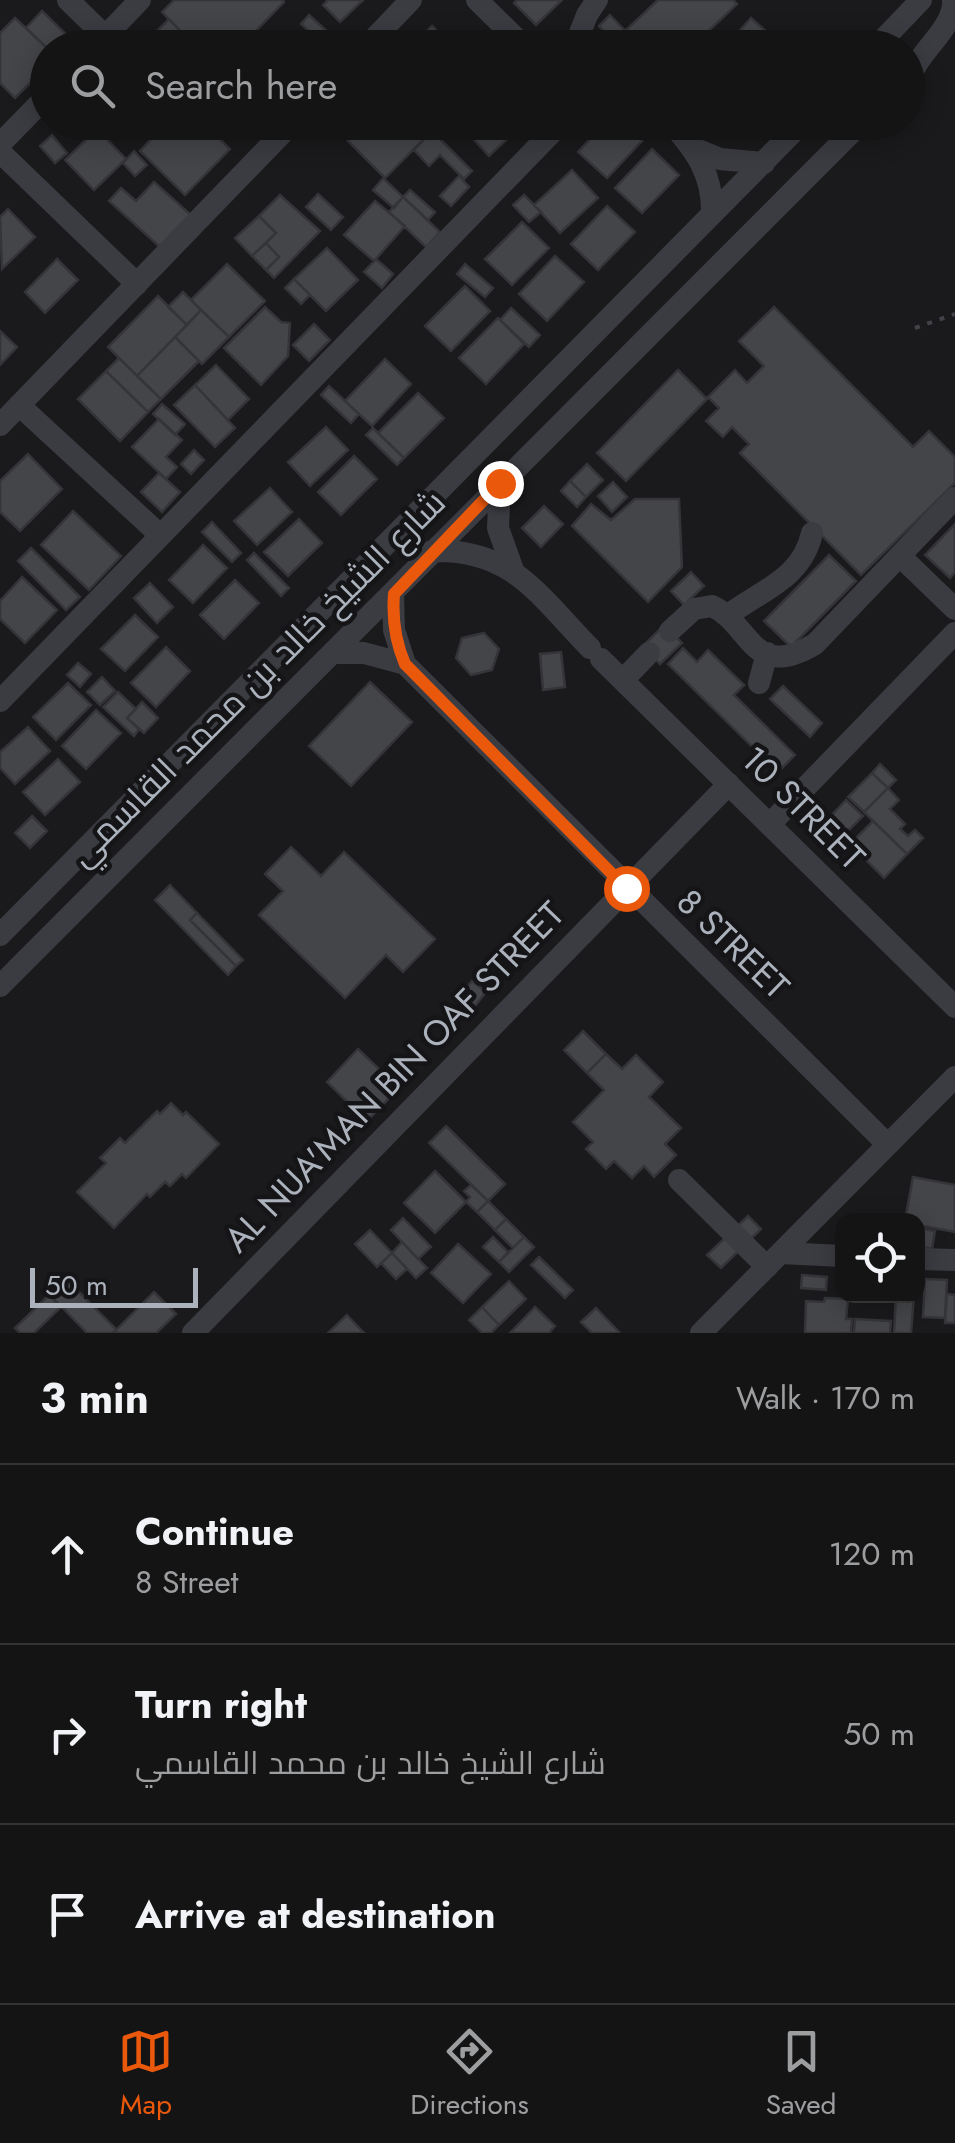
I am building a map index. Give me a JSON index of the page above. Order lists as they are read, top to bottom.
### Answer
{
  "streets": {
    "street": [
      "شارع الشيخ خالد بن محمد القاسمي",
      "10 STREET",
      "8 STREET",
      "AL NUA'MAN BIN OAF STREET"
    ]
  },
  "crossings": [
    ["شارع الشيخ خالد بن محمد القاسمي", "10 STREET"],
    ["10 STREET", "AL NUA'MAN BIN OAF STREET"],
    ["8 STREET", "AL NUA'MAN BIN OAF STREET"]
  ],
  "scale_bar": "50 m",
  "page": {
    "search": "Search here",
    "scale": "50 m",
    "heading": ["3 min", "Walk · 170 m"],
    "list": [
      ["Continue", "8 Street", "120 m"],
      ["Turn right", "شارع الشيخ خالد بن محمد القاسمي", "50 m"],
      "Arrive at destination"
    ],
    "nav": ["Map", "Directions", "Saved"]
  }
}
